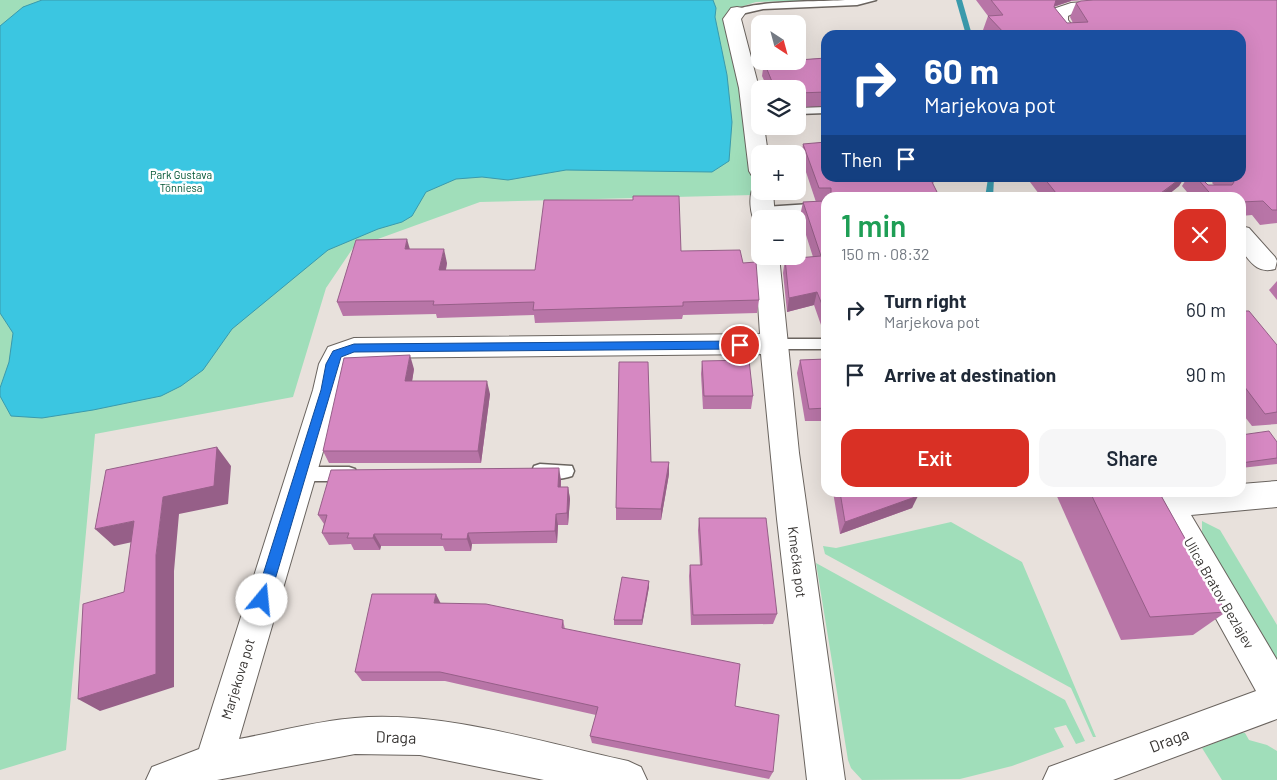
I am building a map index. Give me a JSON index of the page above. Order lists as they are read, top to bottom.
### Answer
{
  "streets": {
    "street": [
      "Kmečka pot",
      "Ulica Bratov Bezlajev",
      "Marjekova pot",
      "Draga"
    ]
  },
  "crossings": [
    ["Kmečka pot", "Marjekova pot"],
    ["Marjekova pot", "Draga"]
  ],
  "parks": ["Park Gustava Tönniesa"],
  "north": "bottom right",
  "page": {
    "map_buttons": ["+", "−"],
    "turn": ["60 m", "Marjekova pot"],
    "then": "Then",
    "heading": ["1 min", "150 m · 08:32"],
    "list": [
      {
        "name": "Turn right",
        "note": "Marjekova pot",
        "value": "60 m"
      },
      {
        "name": "Arrive at destination",
        "value": "90 m"
      }
    ],
    "buttons": ["Exit", "Share"]
  }
}
